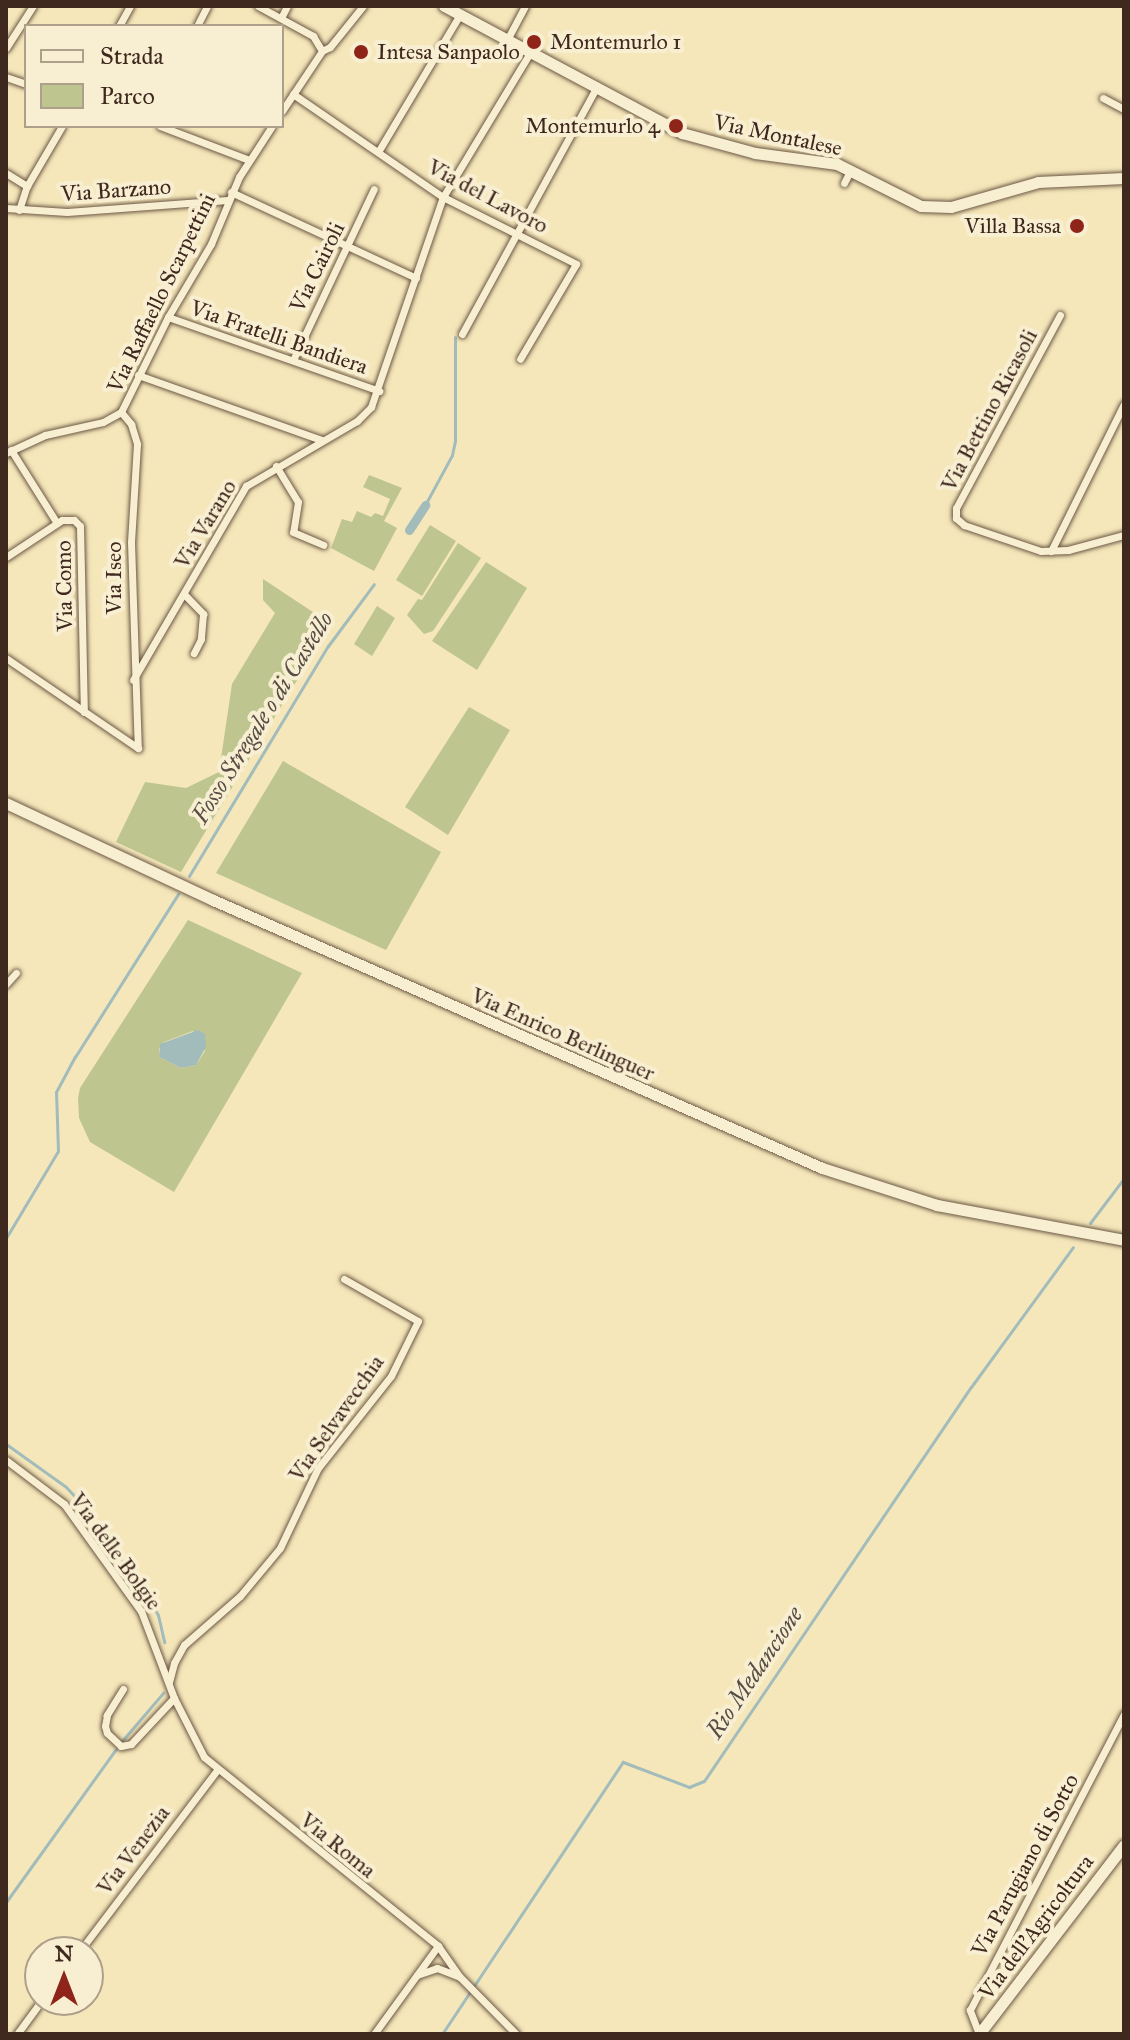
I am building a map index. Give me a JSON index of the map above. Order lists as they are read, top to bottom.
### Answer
{
  "streets": {
    "main road": ["Via Montalese", "Via Enrico Berlinguer", "Via dell'Agricoltura"],
    "street": [
      "Via Barzano",
      "Via del Lavoro",
      "Via Cairoli",
      "Via Raffaello Scarpettini",
      "Via Fratelli Bandiera",
      "Via Bettino Ricasoli",
      "Via Varano",
      "Via Iseo",
      "Via Como",
      "Via Selvavecchia",
      "Via delle Bolgie",
      "Via Roma",
      "Via Venezia",
      "Via Parugiano di Sotto"
    ]
  },
  "crossings": [
    ["Via Barzano", "Via Raffaello Scarpettini"],
    ["Via Cairoli", "Via Fratelli Bandiera"],
    ["Via Raffaello Scarpettini", "Via Fratelli Bandiera"],
    ["Via Raffaello Scarpettini", "Via Iseo"],
    ["Via Raffaello Scarpettini", "Via Como"],
    ["Via Fratelli Bandiera", "Via Varano"],
    ["Via Varano", "Via Iseo"],
    ["Via Iseo", "Via Como"],
    ["Via Selvavecchia", "Via delle Bolgie"],
    ["Via delle Bolgie", "Via Roma"],
    ["Via Roma", "Via Venezia"],
    ["Via Parugiano di Sotto", "Via dell'Agricoltura"]
  ],
  "water": ["Fosso Stregale o di Castello", "Rio Medancione"],
  "places": [
    "Montemurlo 1",
    "Intesa Sanpaolo",
    "Montemurlo 4",
    "Villa Bassa"
  ],
  "legend": ["Strada", "Parco"],
  "north": "top"
}
